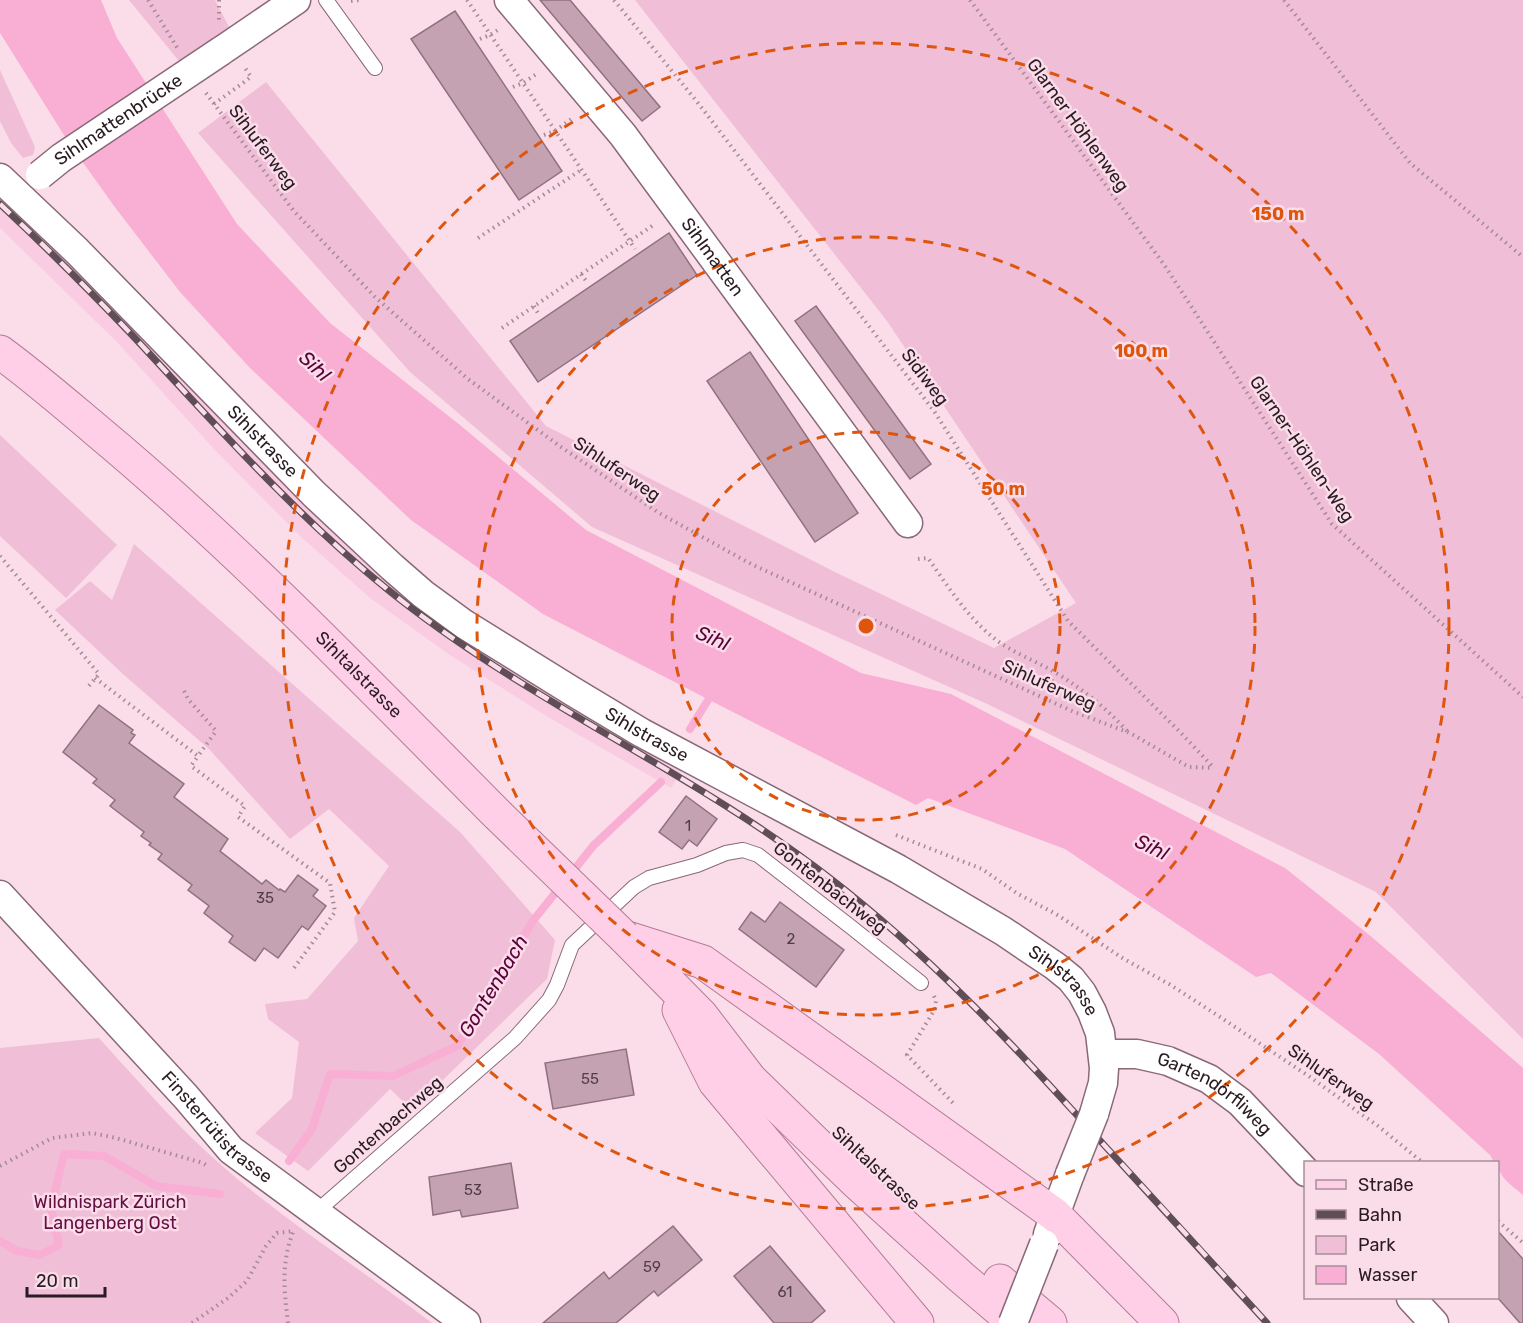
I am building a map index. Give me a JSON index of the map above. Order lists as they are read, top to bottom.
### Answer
{
  "streets": {
    "main road": ["Sihltalstrasse"],
    "street": [
      "Sihlmattenbrücke",
      "Sihlmatten",
      "Sihlstrasse",
      "Gartendörfliweg",
      "Finsterrütistrasse"
    ],
    "lane": ["Gontenbachweg"],
    "path": [
      "Glarner Höhlenweg",
      "Sihluferweg",
      "Sidiweg",
      "Glarner-Höhlen-Weg"
    ]
  },
  "crossings": [
    ["Sihlmattenbrücke", "Sihlstrasse"],
    ["Glarner Höhlenweg", "Glarner-Höhlen-Weg"],
    ["Sihluferweg", "Sidiweg"],
    ["Sihlstrasse", "Sihltalstrasse"],
    ["Sihlstrasse", "Gartendörfliweg"],
    ["Gontenbachweg", "Finsterrütistrasse"]
  ],
  "water": ["Sihl", "Gontenbach"],
  "parks": ["Wildnispark Zürich Langenberg Ost"],
  "house_numbers": [
    "1",
    "35",
    "2",
    "55",
    "53",
    "59",
    "61"
  ],
  "legend": [
    "Straße",
    "Bahn",
    "Park",
    "Wasser"
  ],
  "scale_bar": "20 m",
  "rings": ["150 m", "100 m", "50 m"]
}
